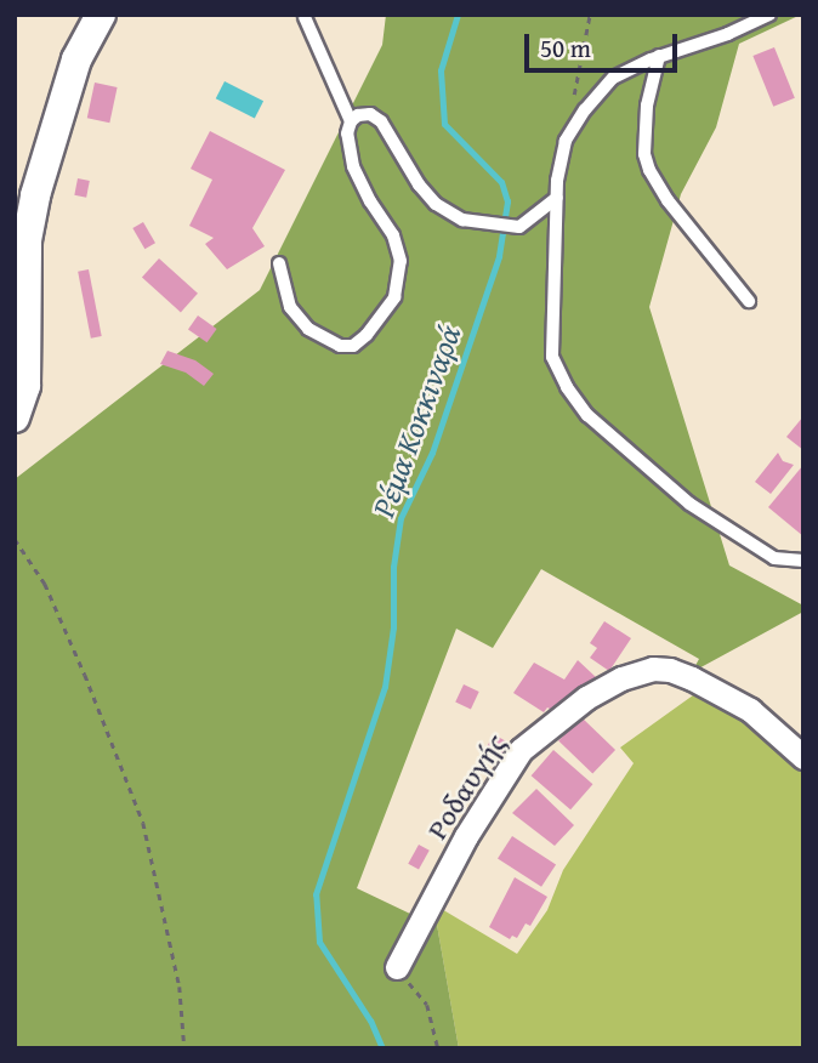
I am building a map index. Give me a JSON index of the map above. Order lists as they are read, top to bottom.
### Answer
{
  "streets": {
    "street": ["Ροδαυγής"]
  },
  "water": ["Ρέμα Κοκκιναρά"],
  "scale_bar": "50 m"
}
